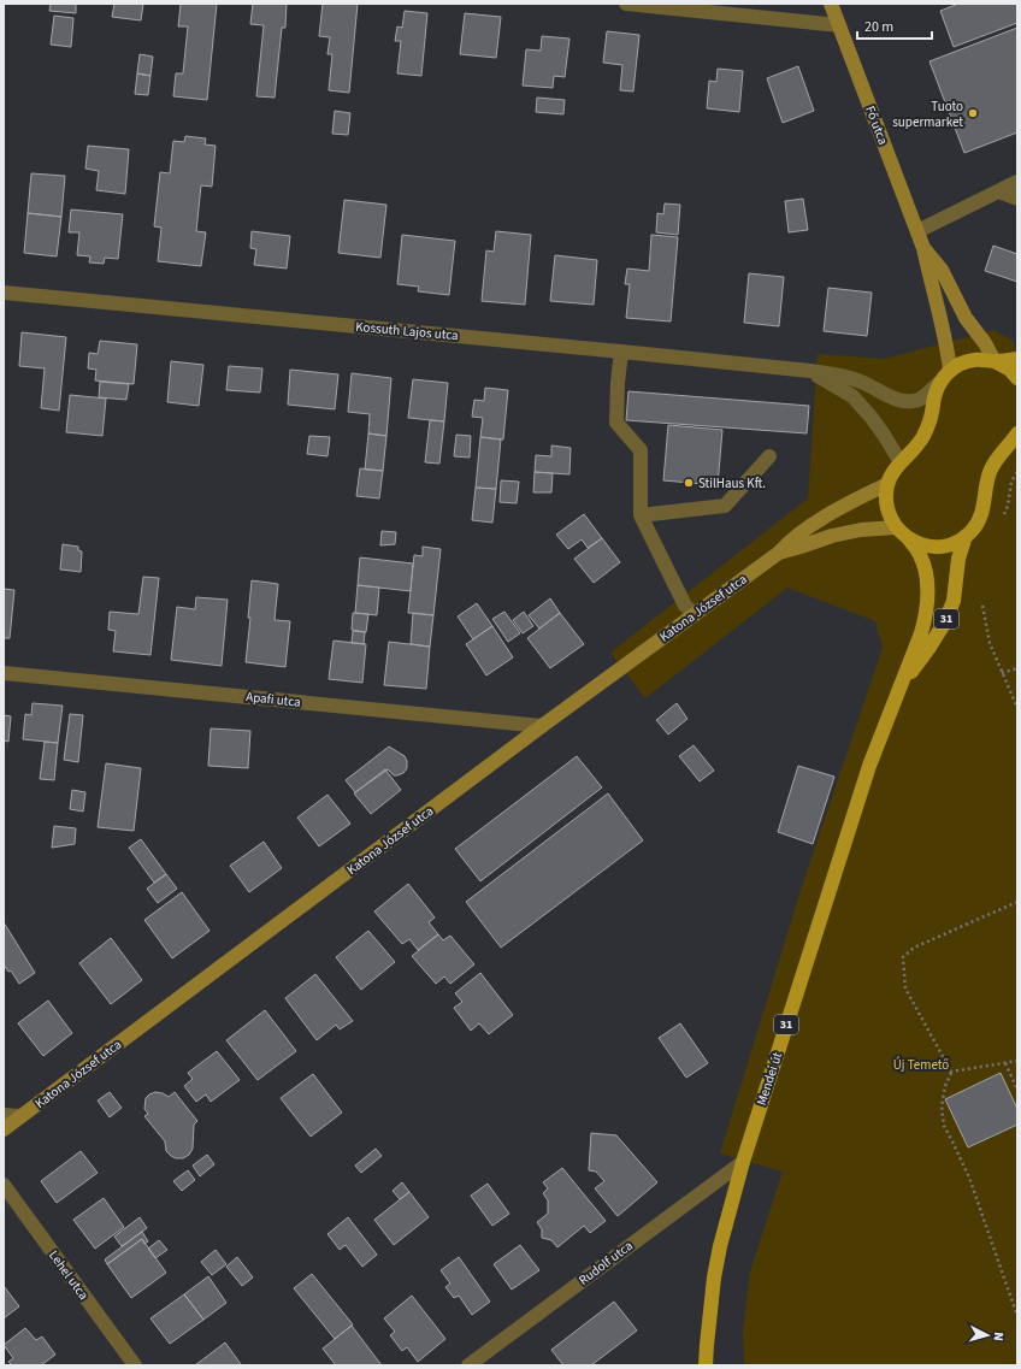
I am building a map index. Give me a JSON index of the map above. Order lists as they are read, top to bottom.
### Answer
{
  "streets": {
    "main road": [
      "Fő utca",
      "Katona József utca",
      "31",
      "Mendei út"
    ],
    "street": [
      "Kossuth Lajos utca",
      "Apafi utca",
      "Rudolf utca",
      "Lehel utca"
    ]
  },
  "crossings": [
    ["Fő utca", "31"],
    ["Kossuth Lajos utca", "31"],
    ["Katona József utca", "31"],
    ["Katona József utca", "Apafi utca"],
    ["31", "Mendei út"],
    ["Mendei út", "Rudolf utca"]
  ],
  "parks": ["Új Temető"],
  "places": ["Tuoto supermarket", "StilHaus Kft."],
  "scale_bar": "20 m",
  "north": "right"
}
